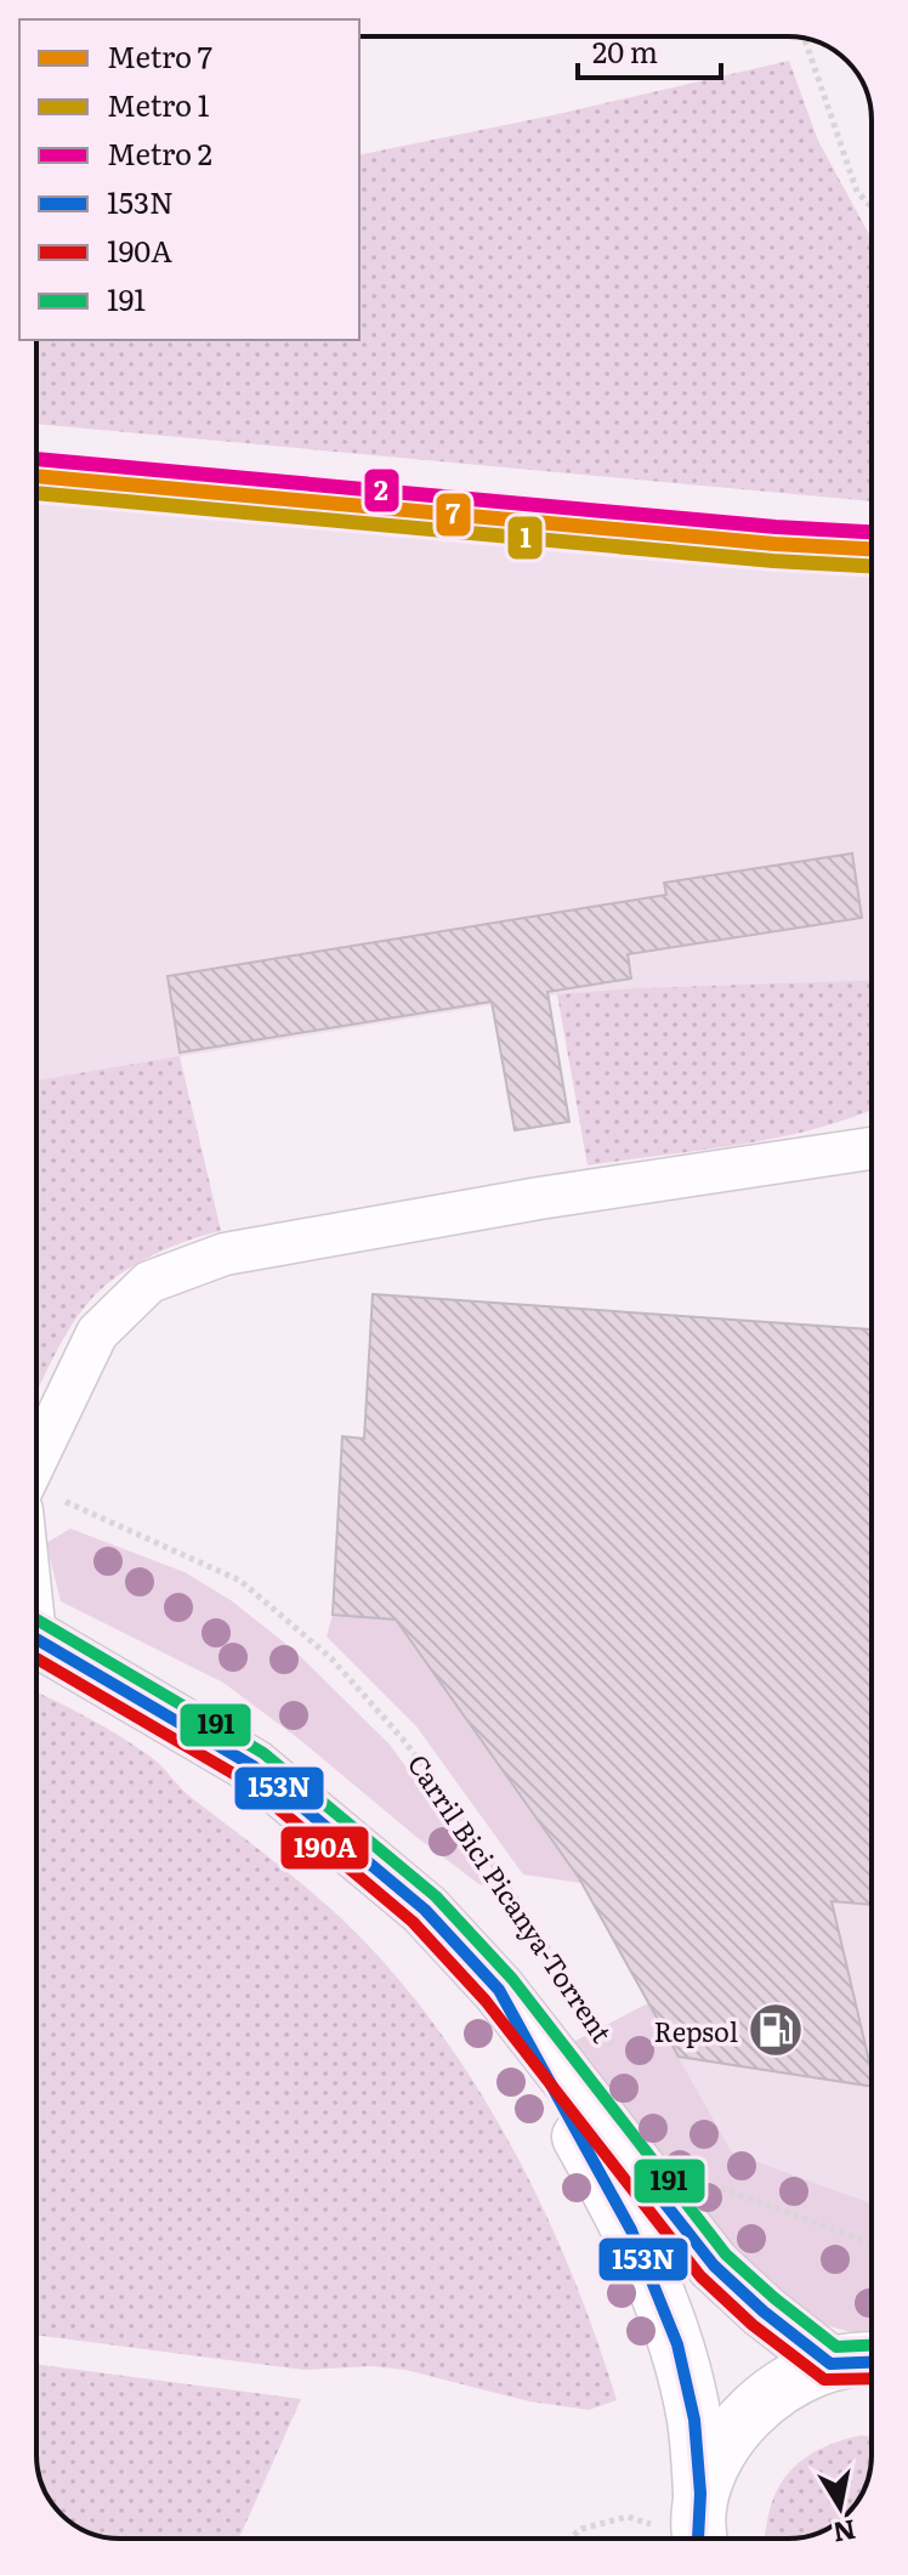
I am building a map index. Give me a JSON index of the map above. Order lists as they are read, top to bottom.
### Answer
{
  "streets": {
    "path": ["Carril Bici Picanya-Torrent"]
  },
  "places": {
    "fuel station": ["Repsol"]
  },
  "lines": [
    "metro line 2",
    "metro line 7",
    "metro line 1",
    "transit line 191",
    "transit line 153N",
    "transit line 190A"
  ],
  "legend": [
    "Metro 7",
    "Metro 1",
    "Metro 2",
    "153N",
    "190A",
    "191"
  ],
  "scale_bar": "20 m",
  "north": "bottom"
}
